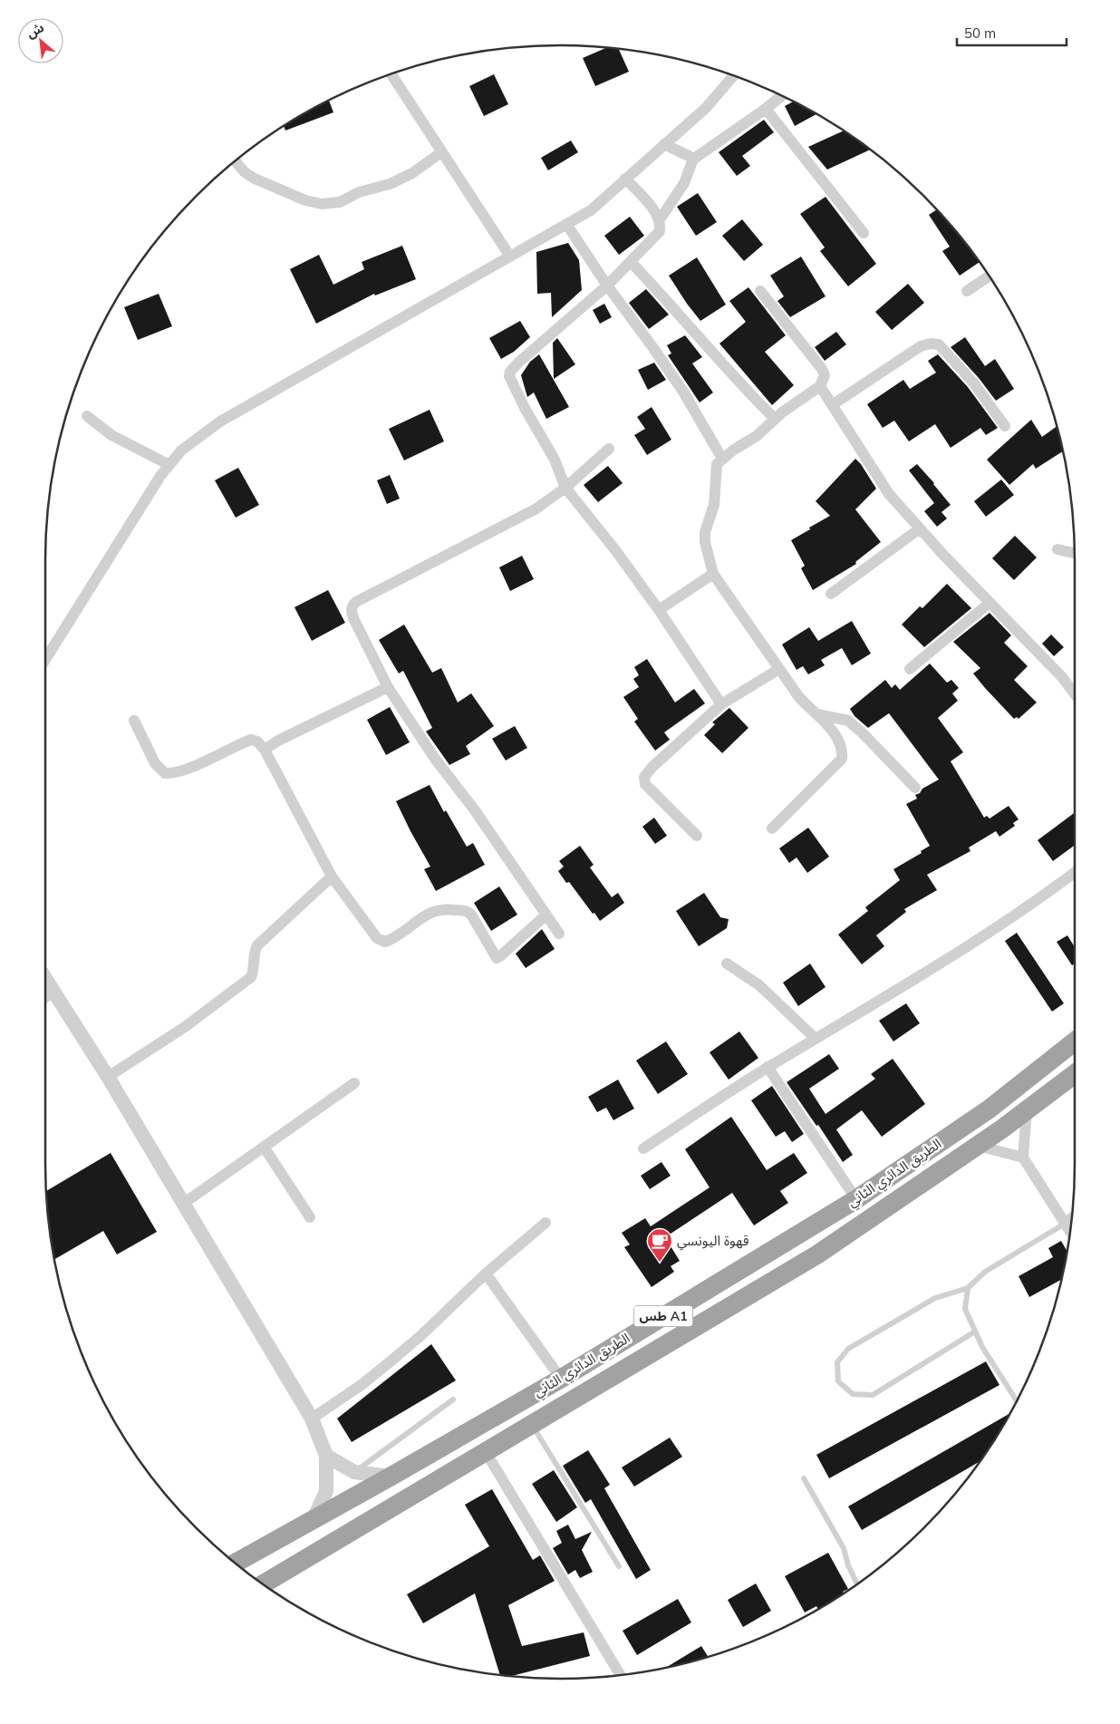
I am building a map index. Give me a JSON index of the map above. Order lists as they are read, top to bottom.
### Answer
{
  "streets": {
    "highway": ["الطريق الدائري الثاني", "طس A1"]
  },
  "places": {
    "cafe": ["قهوة اليونسي"]
  },
  "scale_bar": "50 m",
  "north": "top left"
}
